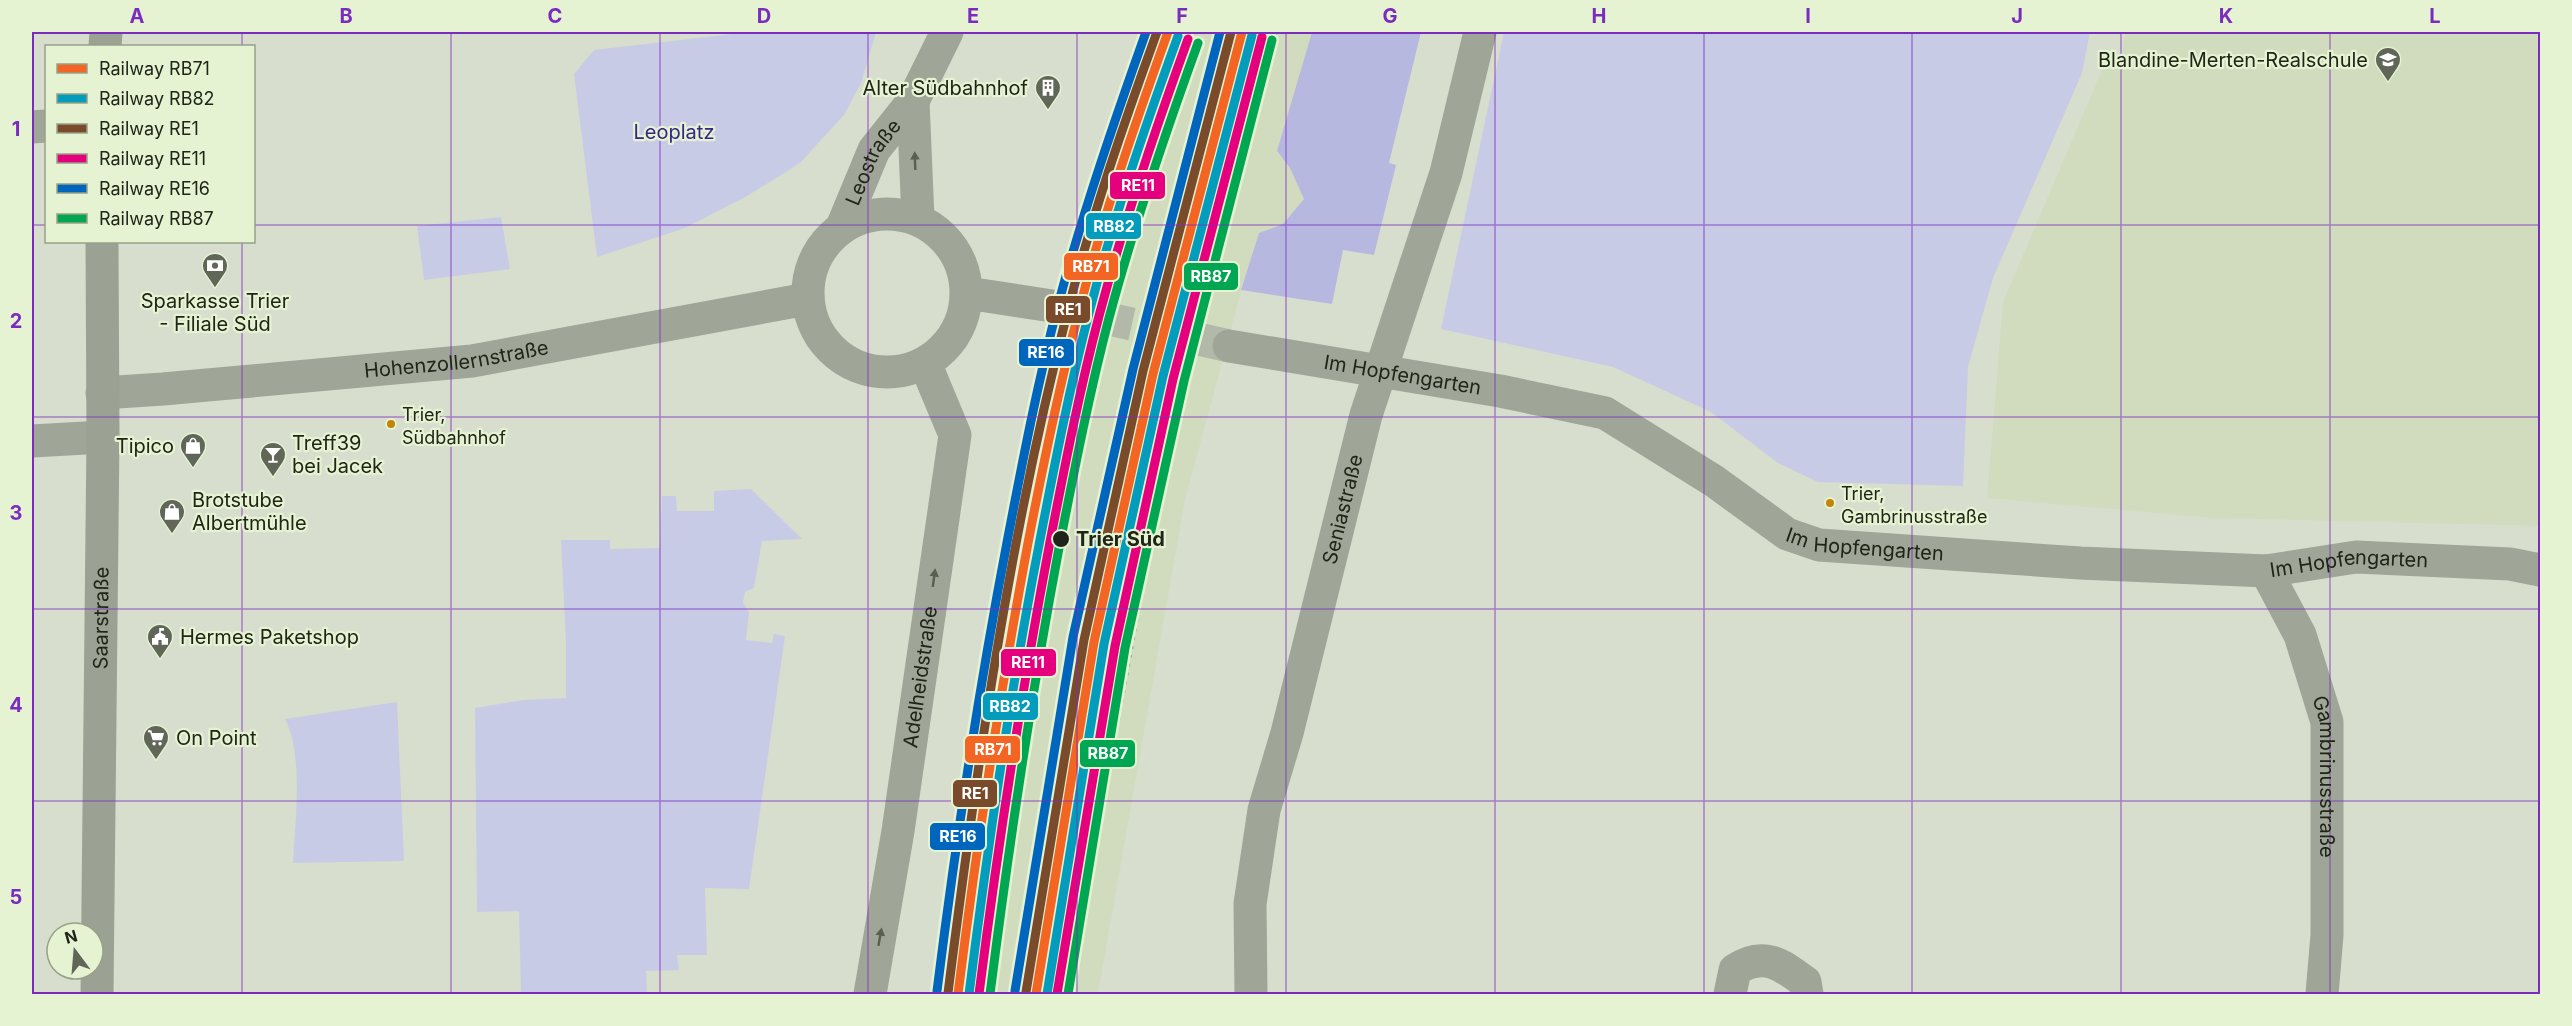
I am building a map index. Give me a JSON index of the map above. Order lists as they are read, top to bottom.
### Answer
{
  "streets": {
    "main road": ["Saarstraße"],
    "street": [
      "Leostraße",
      "Hohenzollernstraße",
      "Im Hopfengarten",
      "Seniastraße",
      "Adelheidstraße",
      "Gambrinusstraße"
    ]
  },
  "crossings": [
    ["Leostraße", "Hohenzollernstraße"],
    ["Leostraße", "Adelheidstraße"],
    ["Hohenzollernstraße", "Saarstraße"],
    ["Hohenzollernstraße", "Adelheidstraße"],
    ["Im Hopfengarten", "Seniastraße"],
    ["Im Hopfengarten", "Gambrinusstraße"]
  ],
  "one_way": ["Adelheidstraße"],
  "parks": ["Leoplatz"],
  "places": {
    "school or university": ["Blandine-Merten-Realschule"],
    "building": ["Alter Südbahnhof"],
    "bank": ["Sparkasse Trier - Filiale Süd"],
    "other": ["Trier, Südbahnhof", "Trier, Gambrinusstraße", "Trier Süd"],
    "shop": ["Tipico", "Brotstube Albertmühle"],
    "bar": ["Treff39 bei Jacek"],
    "public building": ["Hermes Paketshop"],
    "supermarket": ["On Point"]
  },
  "lines": [
    "rail line RB71",
    "rail line RE1",
    "rail line RE16",
    "rail line RB82",
    "rail line RE11",
    "rail line RB87"
  ],
  "legend": [
    "Railway RB71",
    "Railway RB82",
    "Railway RE1",
    "Railway RE11",
    "Railway RE16",
    "Railway RB87"
  ],
  "north": "top",
  "grid": {
    "columns": [
      "A",
      "B",
      "C",
      "D",
      "E",
      "F",
      "G",
      "H",
      "I",
      "J",
      "K",
      "L"
    ],
    "rows": [
      "1",
      "2",
      "3",
      "4",
      "5"
    ]
  }
}
